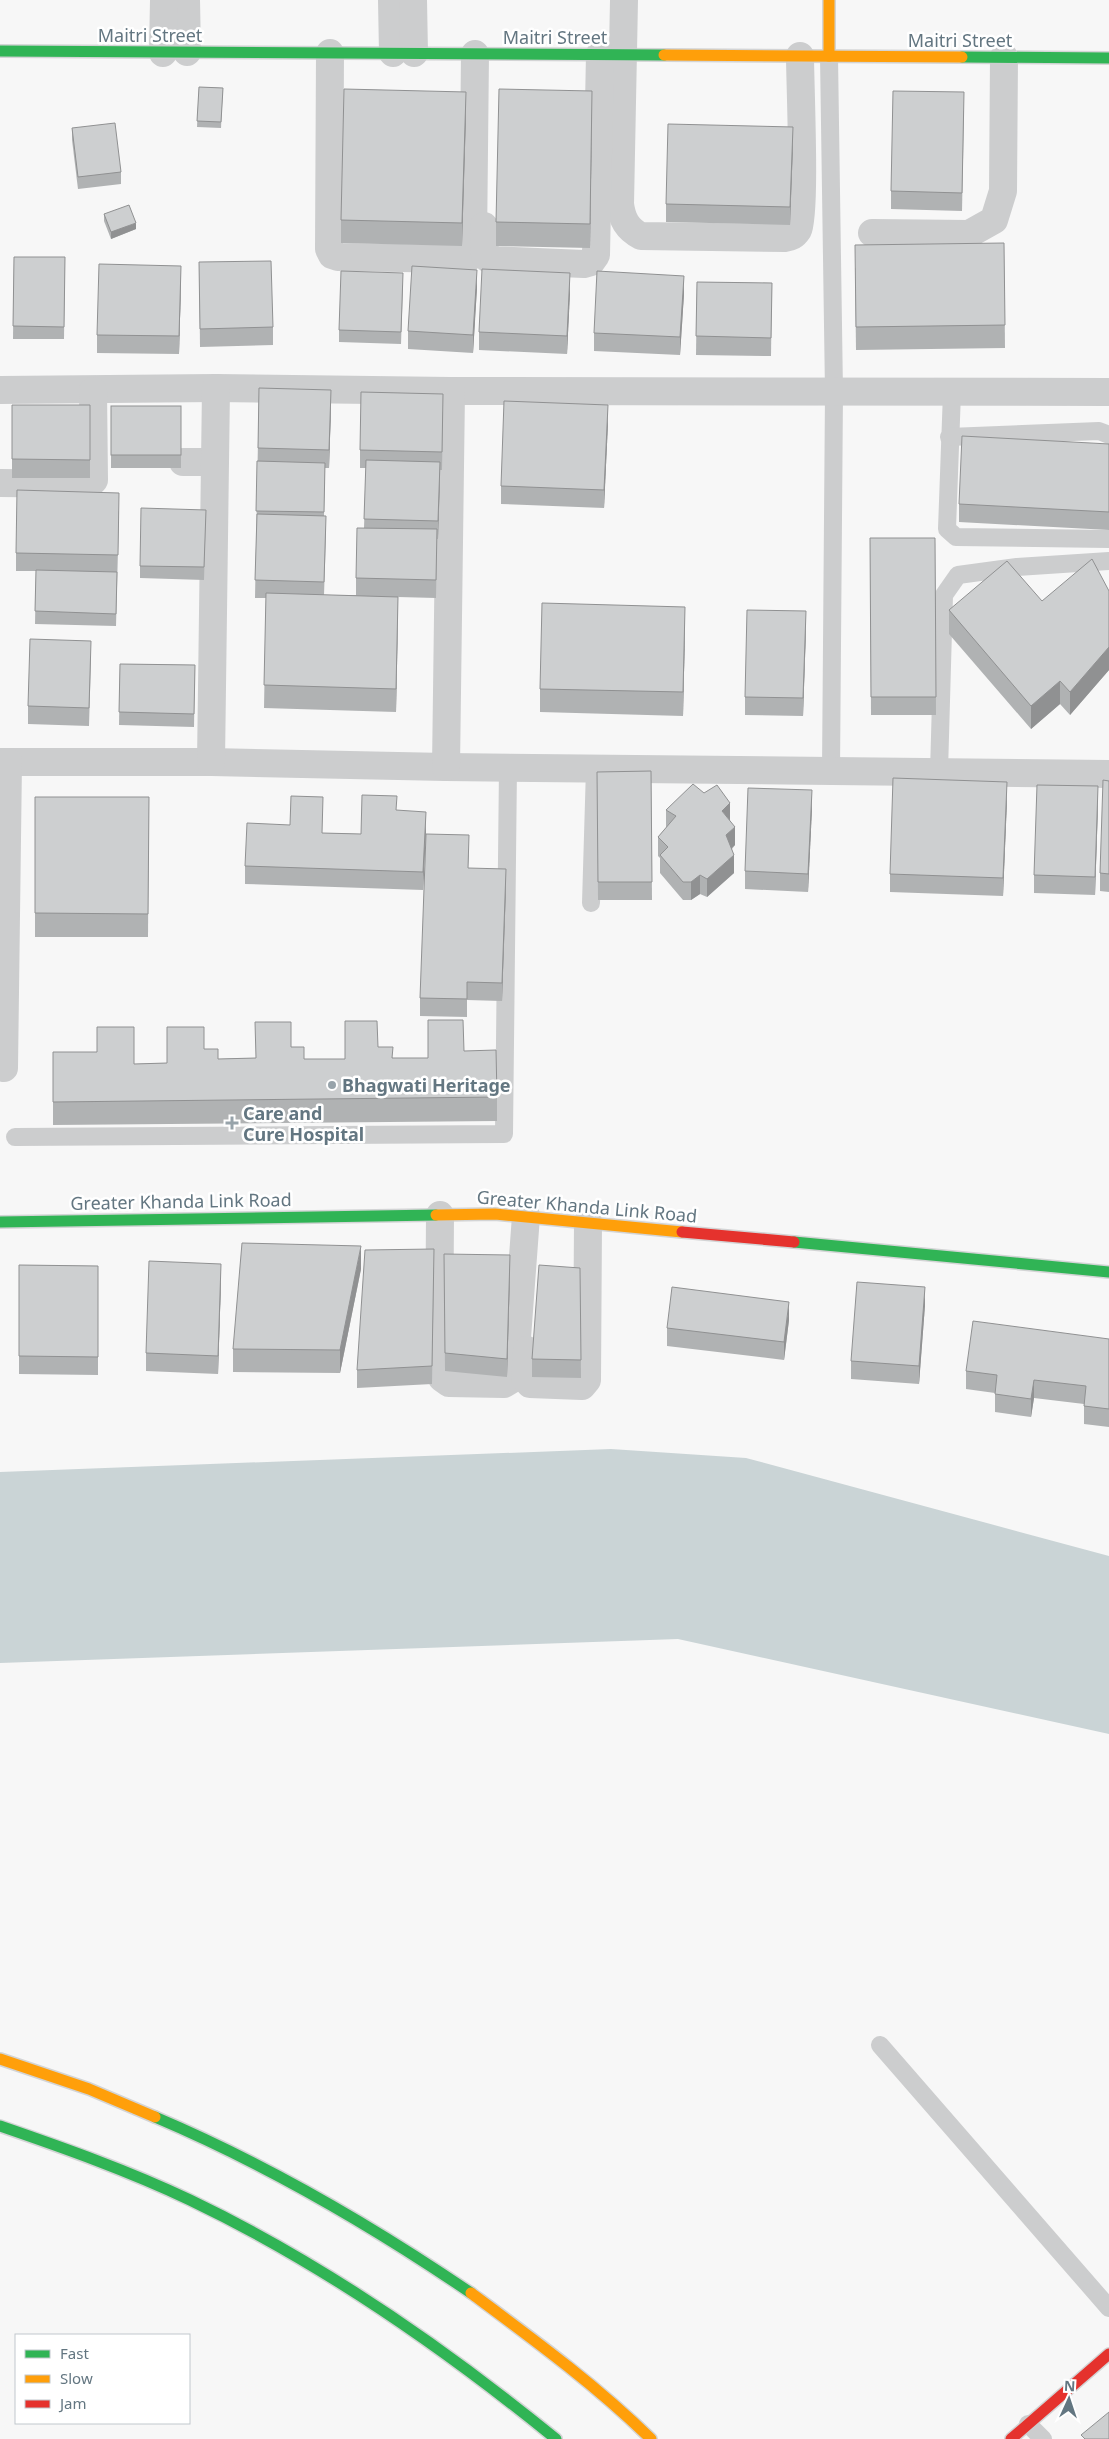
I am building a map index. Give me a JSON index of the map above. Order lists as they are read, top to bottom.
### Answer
{
  "streets": {
    "street": ["Maitri Street", "Greater Khanda Link Road"]
  },
  "places": {
    "other": ["Bhagwati Heritage"],
    "health": ["Care and Cure Hospital"]
  },
  "legend": ["Fast", "Slow", "Jam"],
  "north": "top"
}
